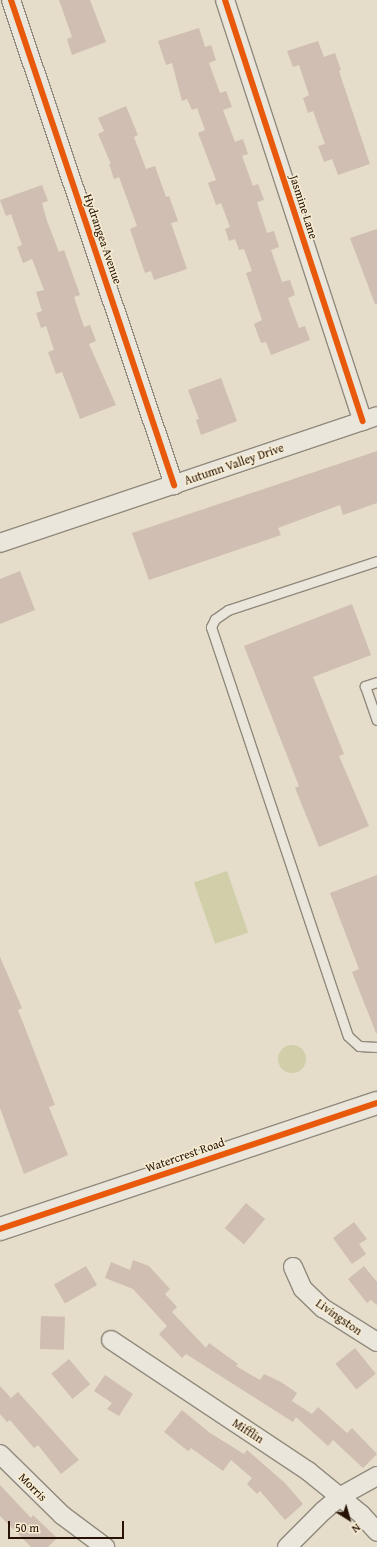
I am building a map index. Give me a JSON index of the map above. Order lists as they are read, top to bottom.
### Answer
{
  "streets": {
    "street": [
      "Jasmine Lane",
      "Hydrangea Avenue",
      "Autumn Valley Drive",
      "Watercrest Road",
      "Livingston",
      "Mifflin",
      "Morris"
    ]
  },
  "crossings": [
    ["Jasmine Lane", "Autumn Valley Drive"],
    ["Hydrangea Avenue", "Autumn Valley Drive"]
  ],
  "scale_bar": "50 m",
  "north": "bottom right"
}
